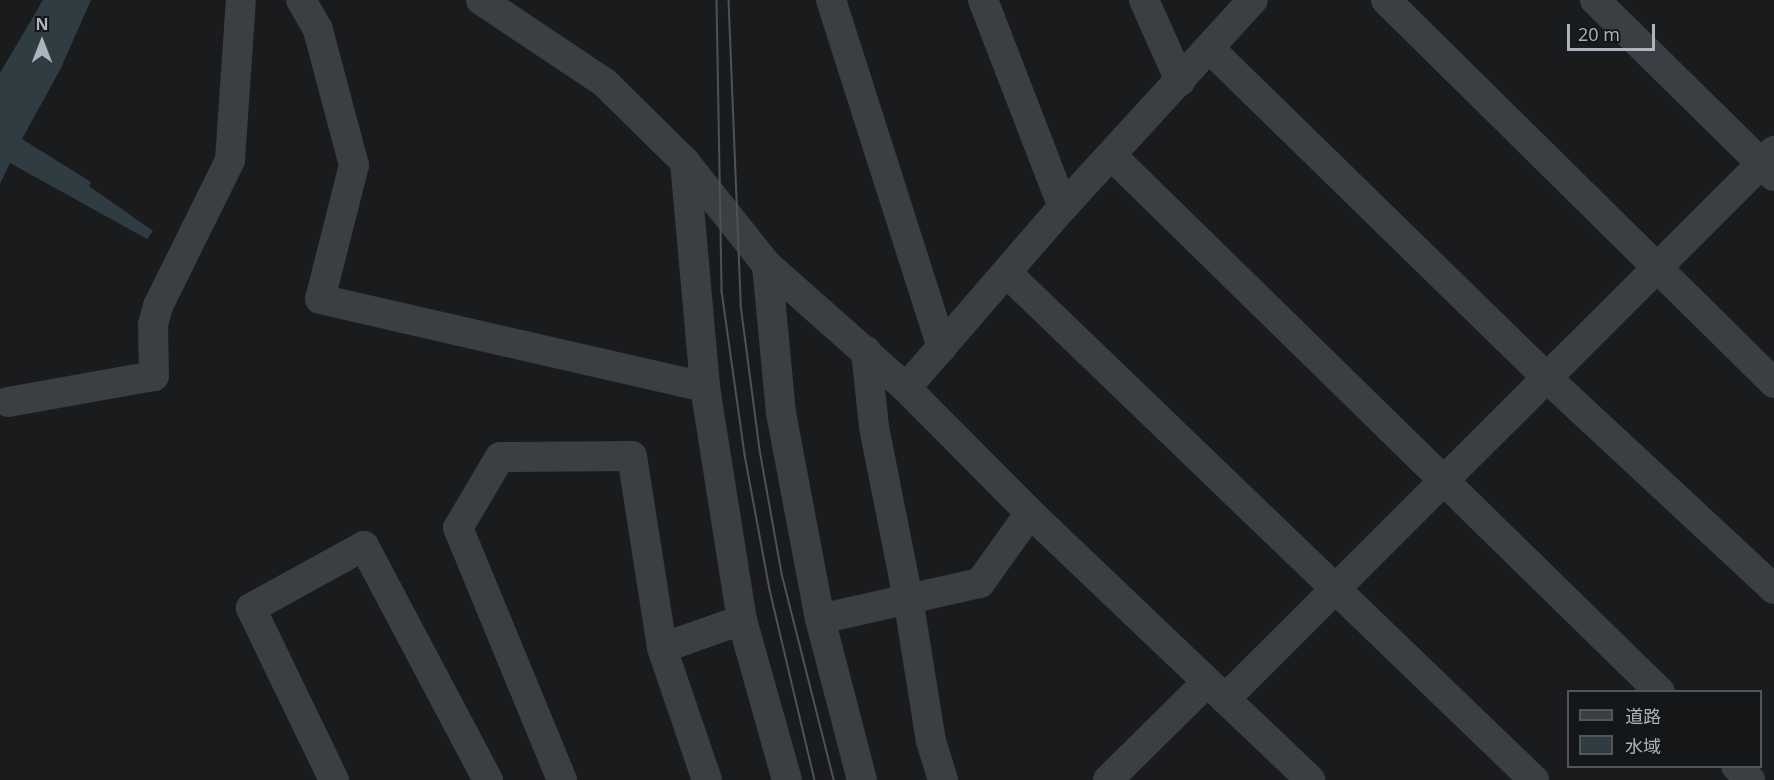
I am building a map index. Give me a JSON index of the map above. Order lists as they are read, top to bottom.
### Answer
{
  "legend": ["道路", "水域"],
  "scale_bar": "20 m",
  "north": "top"
}
